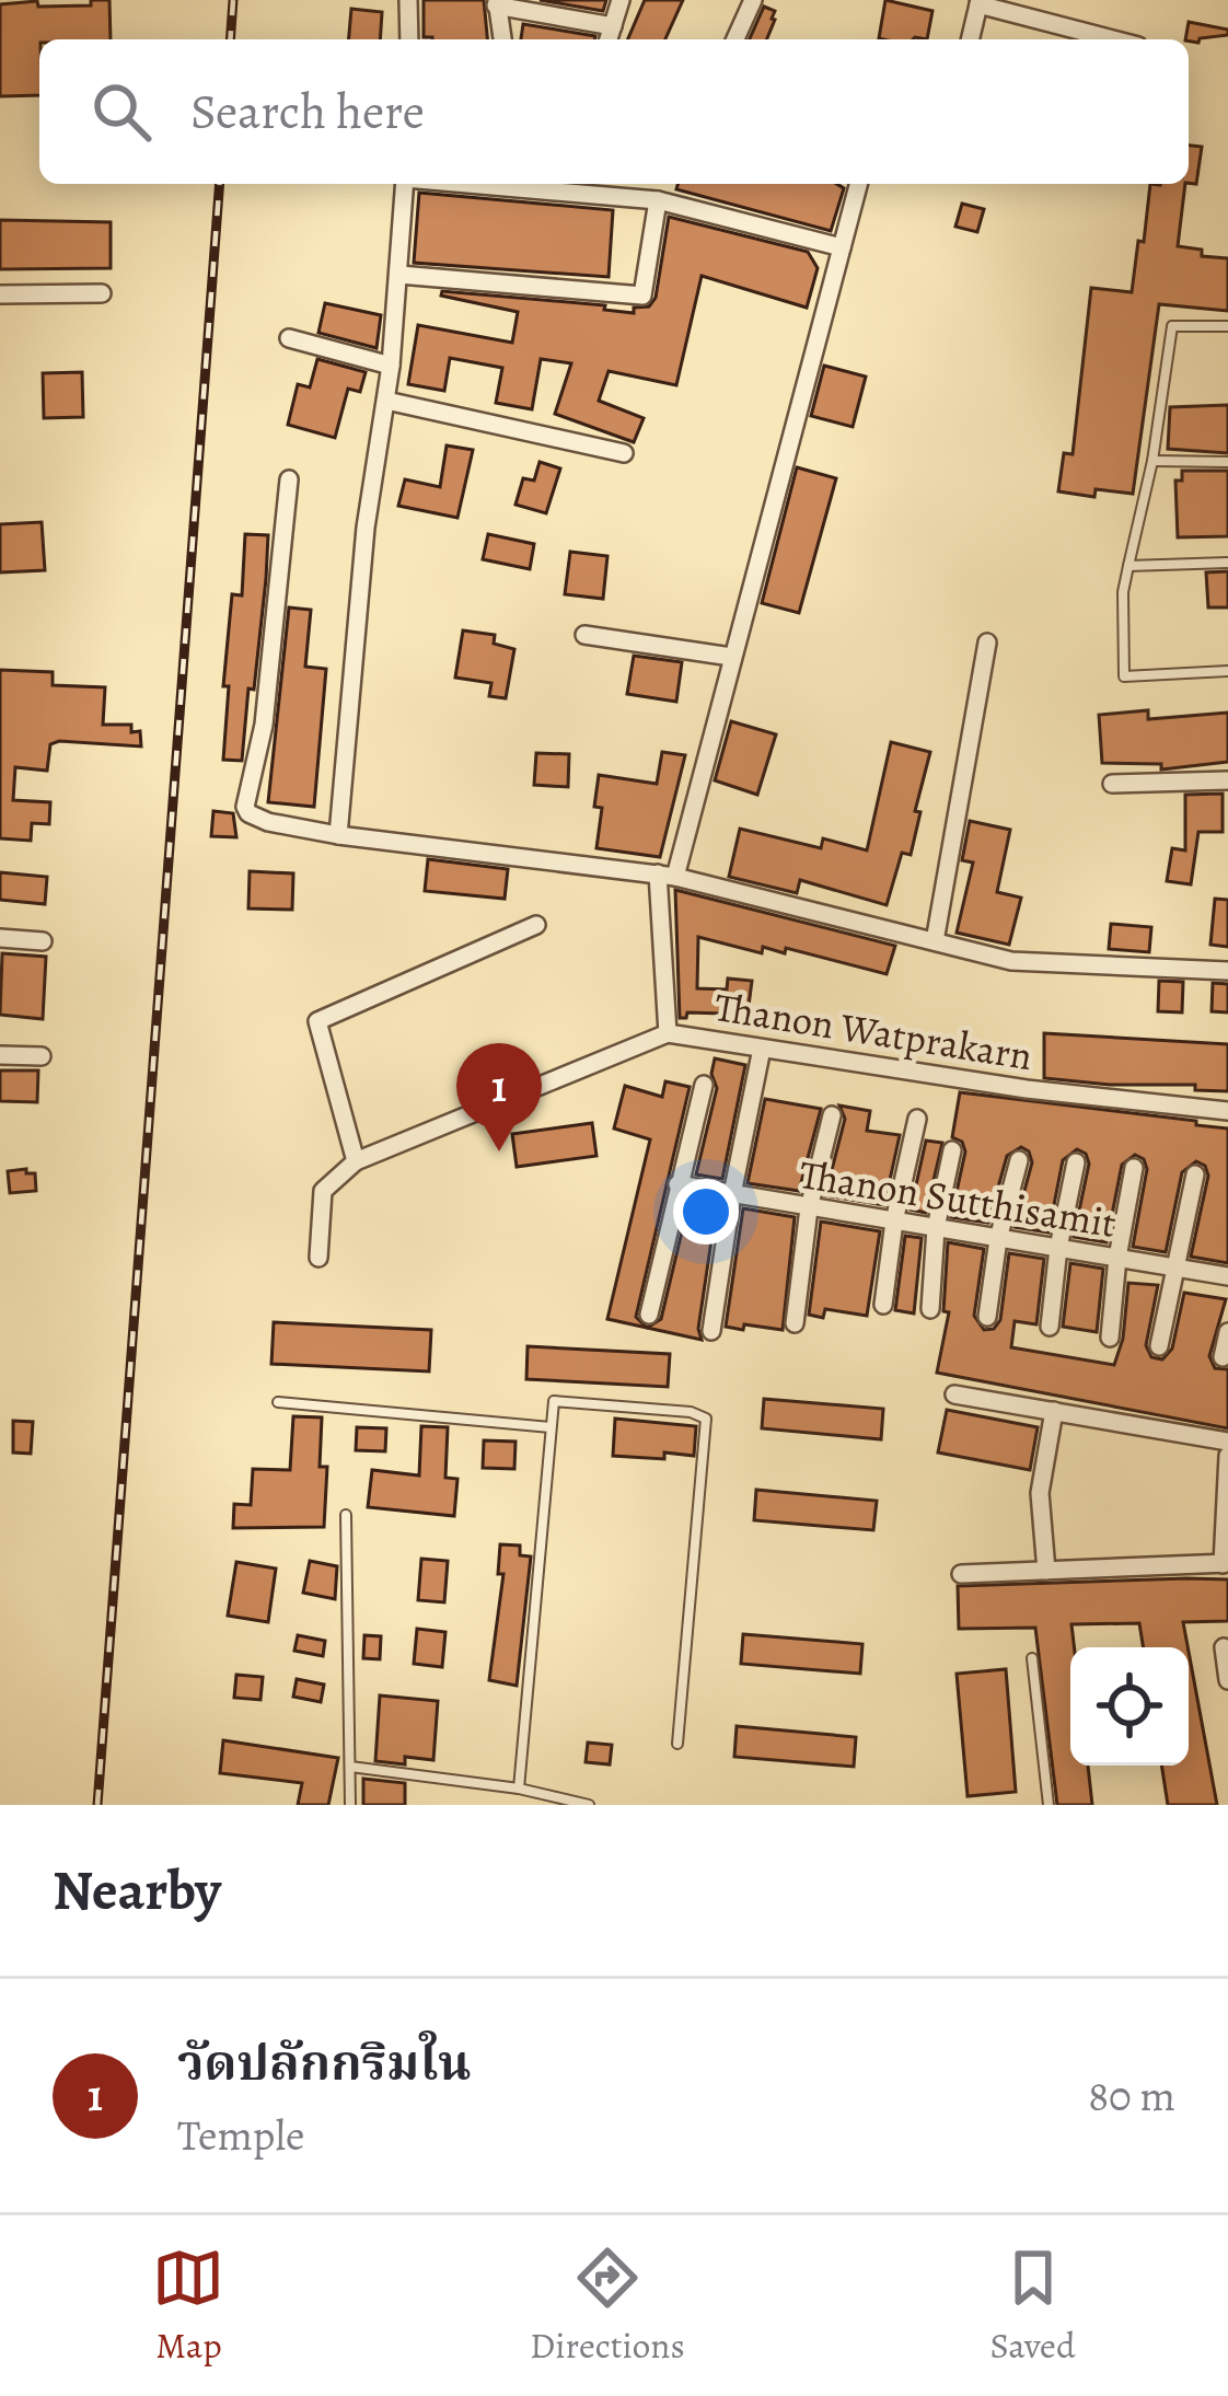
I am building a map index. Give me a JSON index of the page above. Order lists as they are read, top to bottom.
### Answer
{
  "streets": {
    "street": ["Thanon Watprakarn", "Thanon Sutthisamit"]
  },
  "page": {
    "search": "Search here",
    "pins": "1",
    "heading": "Nearby",
    "list": [
      {
        "mark": "1",
        "name": "วัดปลักกริมใน",
        "note": "Temple",
        "value": "80 m"
      }
    ],
    "nav": ["Map", "Directions", "Saved"]
  }
}
